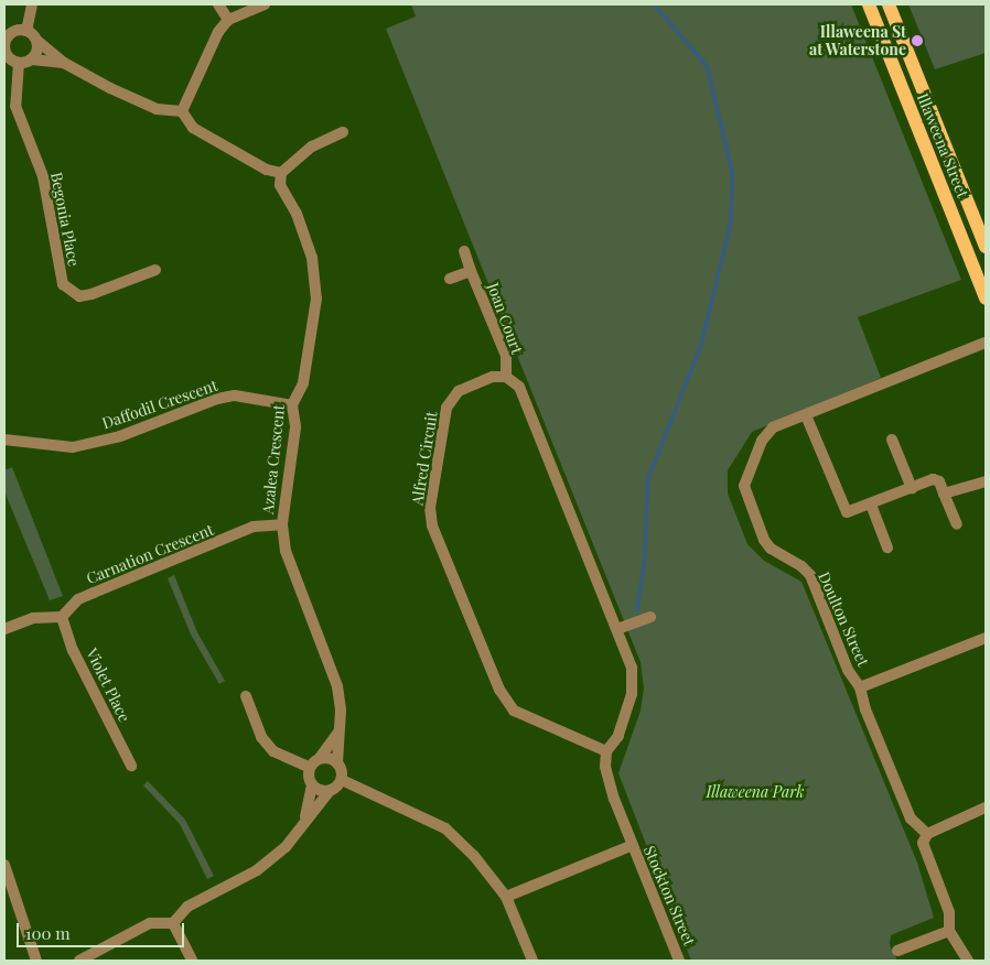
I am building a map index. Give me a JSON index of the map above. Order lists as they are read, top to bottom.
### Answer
{
  "streets": {
    "main road": ["Illaweena Street"],
    "street": [
      "Begonia Place",
      "Joan Court",
      "Daffodil Crescent",
      "Alfred Circuit",
      "Azalea Crescent",
      "Carnation Crescent",
      "Doulton Street",
      "Violet Place",
      "Stockton Street"
    ]
  },
  "crossings": [
    ["Joan Court", "Alfred Circuit"],
    ["Daffodil Crescent", "Azalea Crescent"],
    ["Azalea Crescent", "Carnation Crescent"],
    ["Carnation Crescent", "Violet Place"]
  ],
  "parks": ["Illaweena Park"],
  "places": ["Illaweena St at Waterstone"],
  "scale_bar": "100 m"
}
